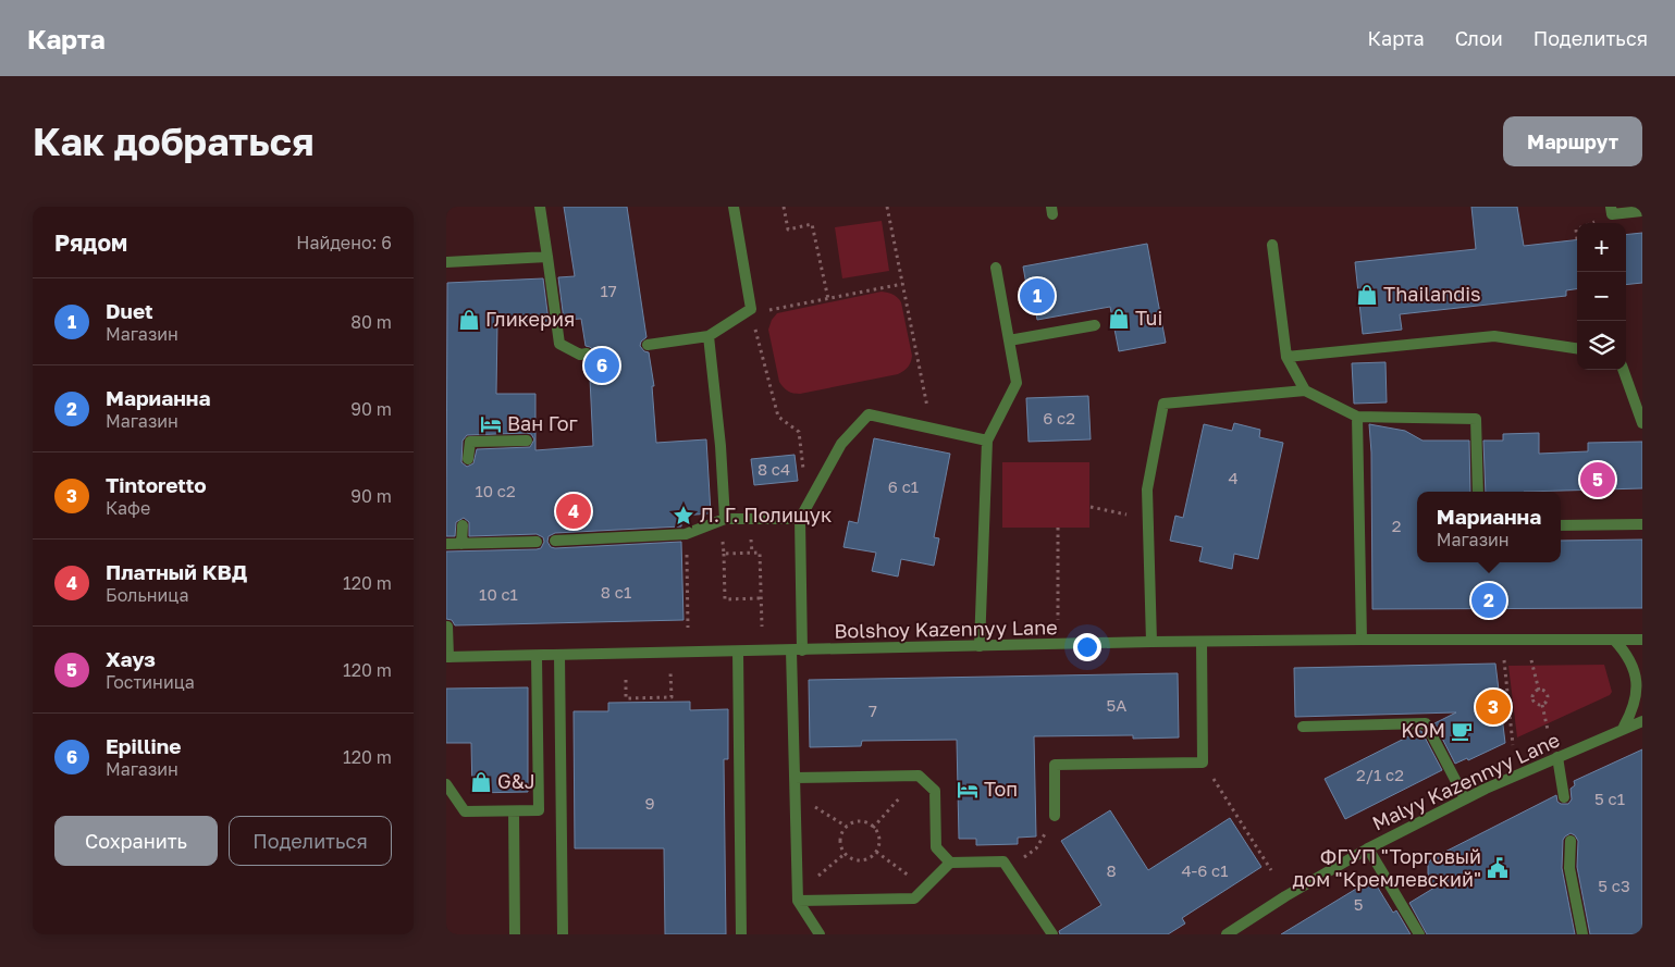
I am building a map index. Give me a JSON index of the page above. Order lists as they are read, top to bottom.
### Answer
{
  "streets": {
    "street": ["Bolshoy Kazennyy Lane", "Malyy Kazennyy Lane"]
  },
  "places": {
    "shop": [
      "Thailandis",
      "Tui",
      "Гликерия",
      "G&J"
    ],
    "hotel": ["Ван Гог", "Топ"],
    "place": ["Л. Г. Полищук"],
    "cafe": ["KOM"],
    "public building": ["ФГУП \"Торговый дом \"Кремлевский\""]
  },
  "house_numbers": [
    "17",
    "6 с2",
    "8 с4",
    "4",
    "6 с1",
    "10 с2",
    "2",
    "8 с1",
    "10 с1",
    "5А",
    "7",
    "2/1 с2",
    "5 с1",
    "9",
    "8",
    "4-6 с1",
    "5 с3",
    "5"
  ],
  "page": {
    "header": "Карта",
    "nav": ["Карта", "Слои", "Поделиться"],
    "buttons": [
      "Маршрут",
      ["Сохранить", "Поделиться"]
    ],
    "title": "Как добраться",
    "heading": ["Рядом", "Найдено: 6"],
    "map_buttons": ["+", "−"],
    "pins": [
      "1",
      "6",
      "5",
      "4",
      "2",
      "3"
    ],
    "list": [
      {
        "mark": "1",
        "name": "Duet",
        "note": "Магазин",
        "value": "80 m"
      },
      {
        "mark": "2",
        "name": "Марианна",
        "note": "Магазин",
        "value": "90 m"
      },
      {
        "mark": "3",
        "name": "Tintoretto",
        "note": "Кафе",
        "value": "90 m"
      },
      {
        "mark": "4",
        "name": "Платный КВД",
        "note": "Больница",
        "value": "120 m"
      },
      {
        "mark": "5",
        "name": "Хауз",
        "note": "Гостиница",
        "value": "120 m"
      },
      {
        "mark": "6",
        "name": "Epilline",
        "note": "Магазин",
        "value": "120 m"
      }
    ],
    "popup": ["Марианна", "Магазин"]
  }
}
